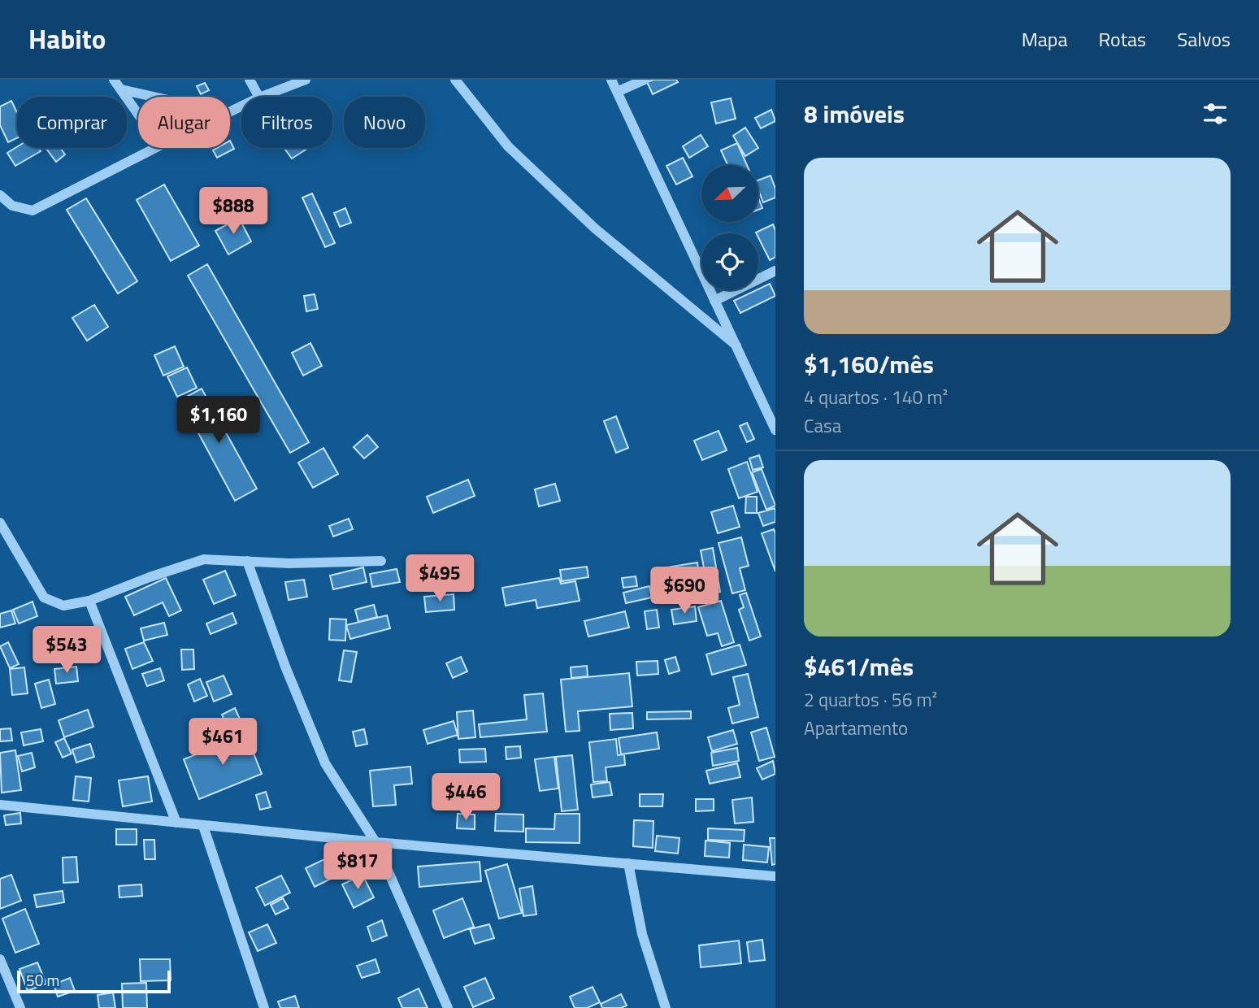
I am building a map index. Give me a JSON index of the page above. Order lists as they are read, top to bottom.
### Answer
{
  "scale_bar": "50 m",
  "north": "bottom left",
  "page": {
    "header": "Habito",
    "nav": ["Mapa", "Rotas", "Salvos"],
    "heading": "8 imóveis",
    "chip": [
      "Comprar",
      "Alugar",
      "Filtros",
      "Novo"
    ],
    "list": [
      {
        "name": "$1,160/mês",
        "note": "4 quartos · 140 m² · Casa"
      },
      {
        "name": "$461/mês",
        "note": "2 quartos · 56 m² · Apartamento"
      }
    ],
    "price": [
      "$888",
      "$1,160",
      "$495",
      "$690",
      "$543",
      "$461",
      "$446",
      "$817"
    ],
    "scale": "50 m"
  }
}
